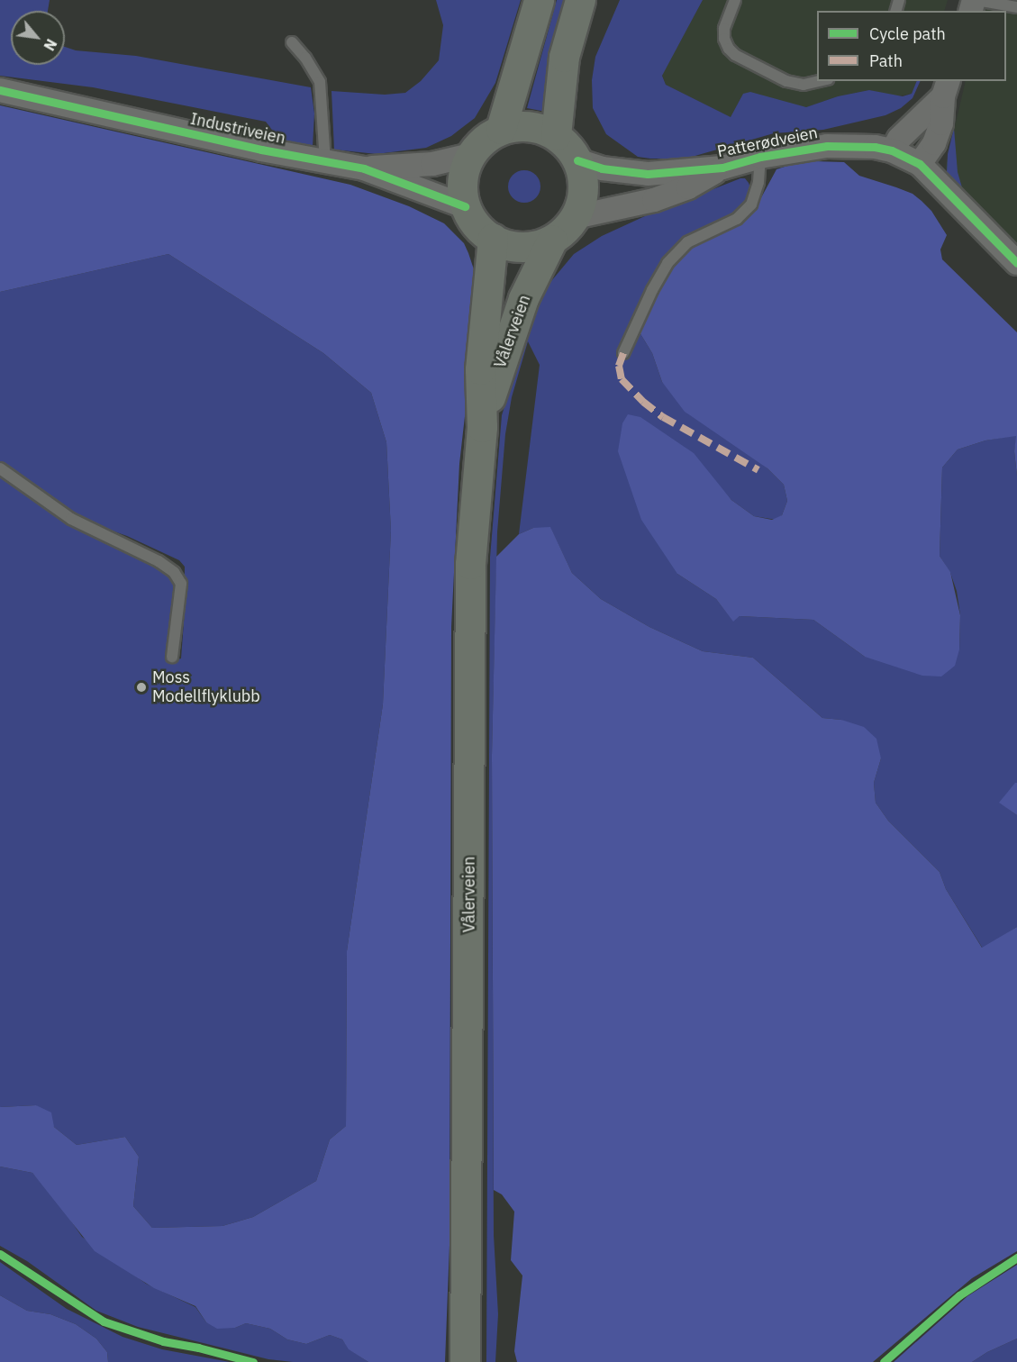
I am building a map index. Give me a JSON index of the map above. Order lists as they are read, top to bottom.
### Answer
{
  "streets": {
    "main road": ["Vålerveien"],
    "street": ["Industriveien", "Patterødveien"]
  },
  "crossings": [
    ["Industriveien", "Patterødveien"],
    ["Industriveien", "Vålerveien"],
    ["Patterødveien", "Vålerveien"]
  ],
  "places": ["Moss Modellflyklubb"],
  "legend": ["Cycle path", "Path"],
  "north": "bottom right"
}
